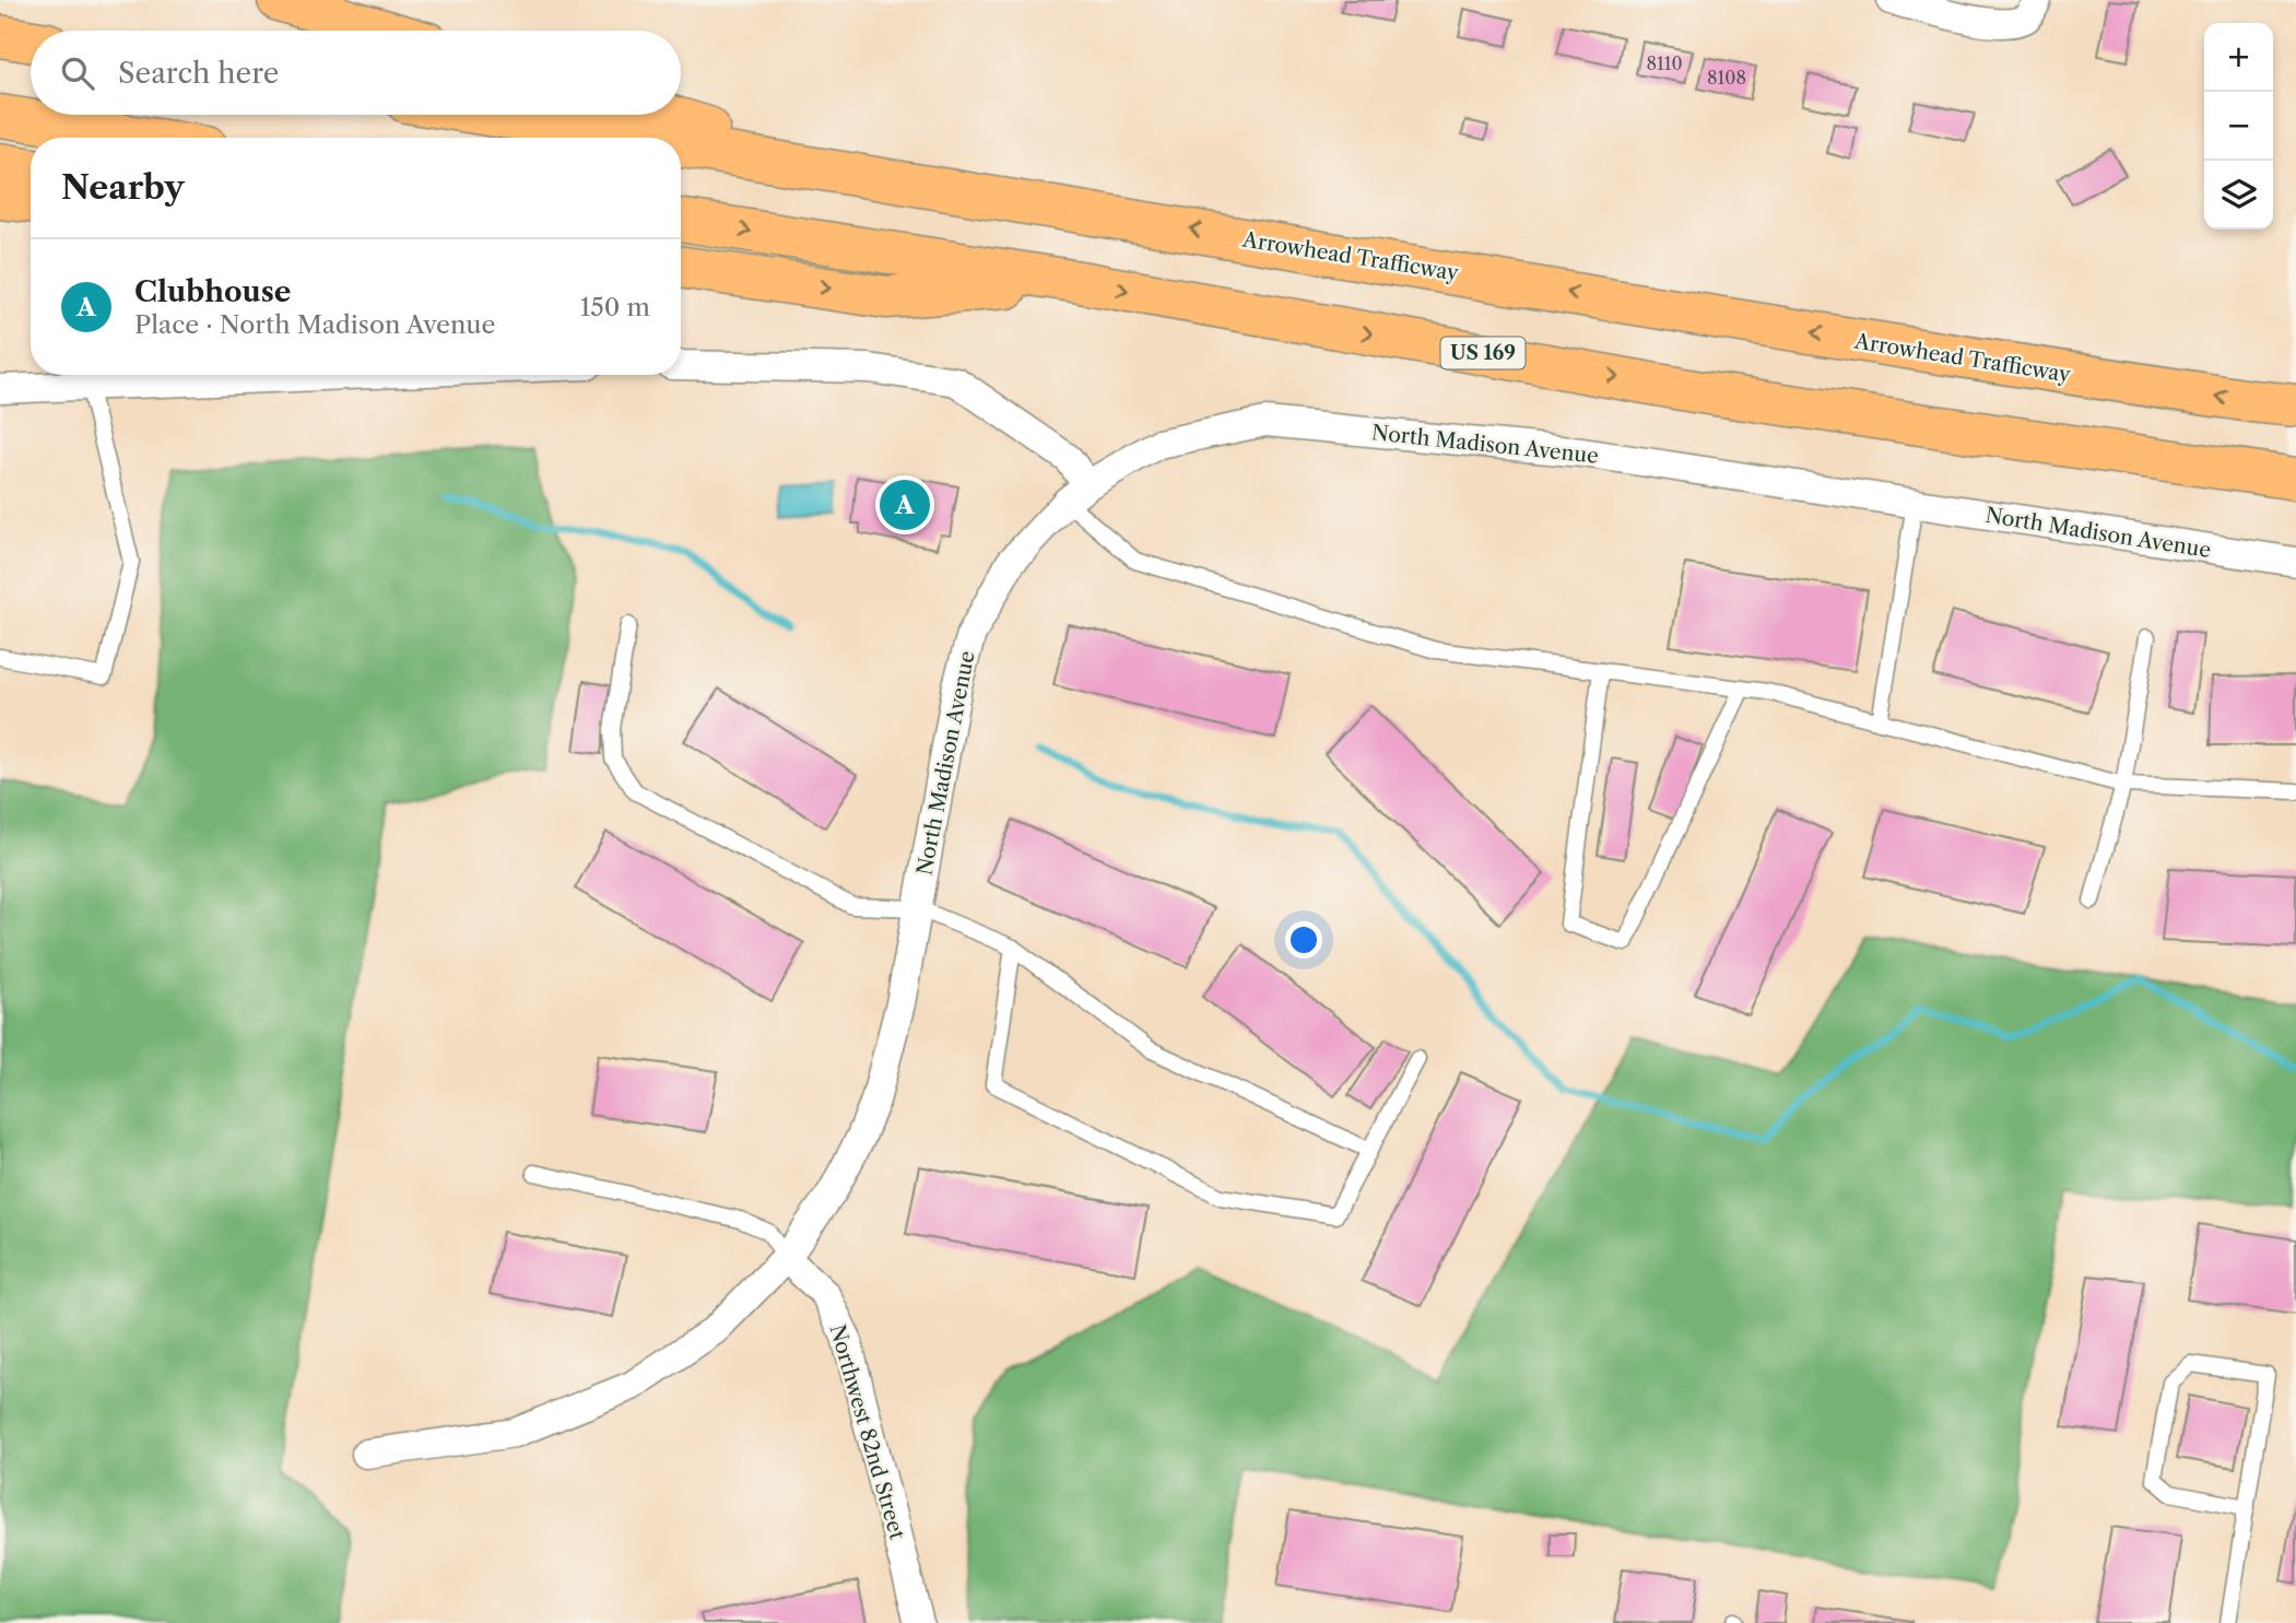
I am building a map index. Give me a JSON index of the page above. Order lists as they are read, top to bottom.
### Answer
{
  "streets": {
    "highway": ["Arrowhead Trafficway", "US 169"],
    "street": ["North Madison Avenue", "Northwest 82nd Street"]
  },
  "crossings": [
    ["North Madison Avenue", "Northwest 82nd Street"]
  ],
  "house_numbers": ["8110", "8108"],
  "page": {
    "map_buttons": ["+", "−"],
    "search": "Search here",
    "heading": "Nearby",
    "list": [
      {
        "mark": "A",
        "name": "Clubhouse",
        "note": "Place · North Madison Avenue",
        "value": "150 m"
      }
    ],
    "pins": "A"
  }
}
